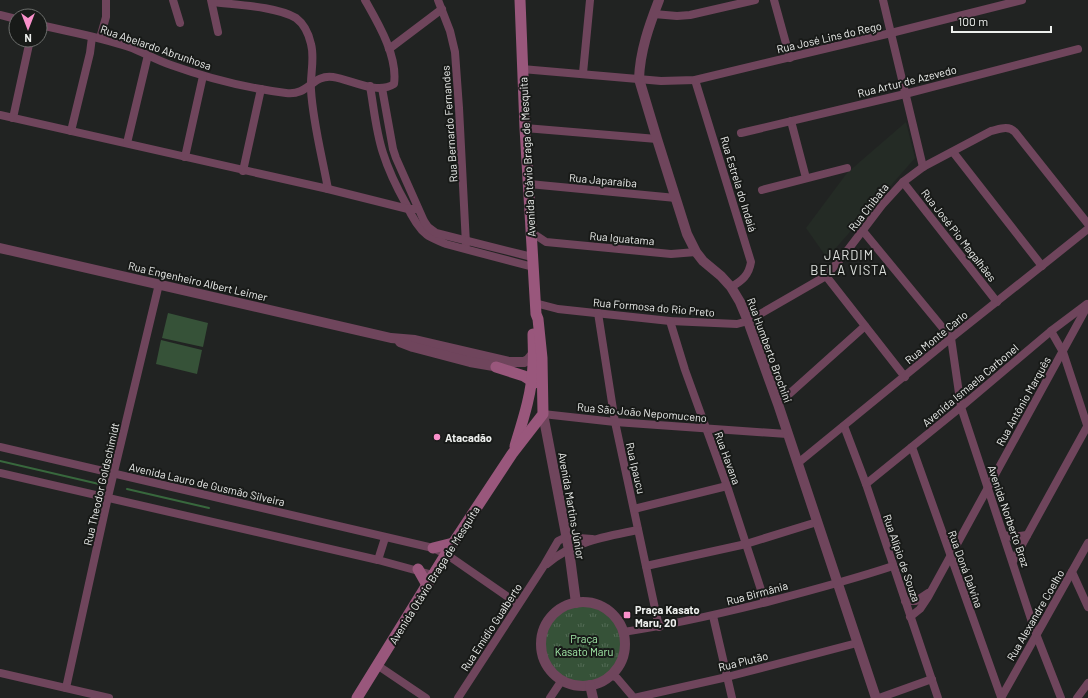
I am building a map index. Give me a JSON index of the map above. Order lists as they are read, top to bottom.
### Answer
{
  "streets": {
    "main road": ["Avenida Otávio Braga de Mesquita"],
    "street": [
      "Rua José Lins do Rego",
      "Rua Abelardo Abrunhosa",
      "Rua Artur de Azevedo",
      "Rua Bernardo Fernandes",
      "Rua Japaraiba",
      "Rua Estrela do Indaiá",
      "Rua Chibata",
      "Rua José Pio Magalhães",
      "Rua Iguatama",
      "Rua Engenheiro Albert Leimer",
      "Rua Formosa do Rio Preto",
      "Rua Monte Carlo",
      "Rua Humberto Brochini",
      "Avenida Ismaela Carbonel",
      "Rua Antônio Marquês",
      "Rua São João Nepomuceno",
      "Rua Havana",
      "Rua Ipaucu",
      "Rua Theodor Goldschimidt",
      "Avenida Lauro de Gusmão Silveira",
      "Avenida Martins Júnior",
      "Avenida Norberto Braz",
      "Rua Alípio de Souza",
      "Rua Doná Dalvina",
      "Rua Birmânia",
      "Rua Alexandre Coelho",
      "Rua Emídio Gualberto",
      "Rua Plutão"
    ]
  },
  "crossings": [
    ["Rua José Lins do Rego", "Avenida Otávio Braga de Mesquita"],
    ["Rua José Lins do Rego", "Rua Estrela do Indaiá"],
    ["Rua José Lins do Rego", "Rua Humberto Brochini"],
    ["Avenida Otávio Braga de Mesquita", "Rua Japaraiba"],
    ["Avenida Otávio Braga de Mesquita", "Rua Iguatama"],
    ["Avenida Otávio Braga de Mesquita", "Rua Engenheiro Albert Leimer"],
    ["Avenida Otávio Braga de Mesquita", "Rua Formosa do Rio Preto"],
    ["Avenida Otávio Braga de Mesquita", "Rua São João Nepomuceno"],
    ["Avenida Otávio Braga de Mesquita", "Avenida Lauro de Gusmão Silveira"],
    ["Avenida Otávio Braga de Mesquita", "Avenida Martins Júnior"],
    ["Rua Japaraiba", "Rua Humberto Brochini"],
    ["Rua Estrela do Indaiá", "Rua Humberto Brochini"],
    ["Rua Chibata", "Rua José Pio Magalhães"],
    ["Rua Chibata", "Rua Formosa do Rio Preto"],
    ["Rua Chibata", "Rua Humberto Brochini"],
    ["Rua José Pio Magalhães", "Rua Monte Carlo"],
    ["Rua Iguatama", "Rua Humberto Brochini"],
    ["Rua Engenheiro Albert Leimer", "Rua Theodor Goldschimidt"],
    ["Rua Formosa do Rio Preto", "Rua Humberto Brochini"],
    ["Rua Formosa do Rio Preto", "Rua Havana"],
    ["Rua Formosa do Rio Preto", "Rua Ipaucu"],
    ["Rua Monte Carlo", "Rua Humberto Brochini"],
    ["Rua Monte Carlo", "Avenida Norberto Braz"],
    ["Rua Monte Carlo", "Rua Alípio de Souza"],
    ["Rua Humberto Brochini", "Rua São João Nepomuceno"],
    ["Rua Humberto Brochini", "Rua Birmânia"],
    ["Rua Humberto Brochini", "Rua Plutão"],
    ["Avenida Ismaela Carbonel", "Rua Antônio Marquês"],
    ["Avenida Ismaela Carbonel", "Avenida Norberto Braz"],
    ["Avenida Ismaela Carbonel", "Rua Alípio de Souza"],
    ["Avenida Ismaela Carbonel", "Rua Doná Dalvina"],
    ["Rua Antônio Marquês", "Avenida Norberto Braz"],
    ["Rua Antônio Marquês", "Rua Alípio de Souza"],
    ["Rua Antônio Marquês", "Rua Doná Dalvina"],
    ["Rua São João Nepomuceno", "Rua Havana"],
    ["Rua São João Nepomuceno", "Rua Ipaucu"],
    ["Rua São João Nepomuceno", "Avenida Martins Júnior"],
    ["Rua Havana", "Rua Birmânia"],
    ["Rua Ipaucu", "Rua Birmânia"],
    ["Rua Ipaucu", "Rua Emídio Gualberto"],
    ["Rua Theodor Goldschimidt", "Avenida Lauro de Gusmão Silveira"],
    ["Avenida Lauro de Gusmão Silveira", "Rua Emídio Gualberto"],
    ["Avenida Martins Júnior", "Rua Birmânia"],
    ["Avenida Martins Júnior", "Rua Emídio Gualberto"],
    ["Avenida Norberto Braz", "Rua Alexandre Coelho"],
    ["Rua Alípio de Souza", "Rua Birmânia"],
    ["Rua Doná Dalvina", "Rua Alexandre Coelho"]
  ],
  "districts": ["JARDIM BELA VISTA"],
  "parks": ["Praça Kasato Maru"],
  "places": {
    "other": ["Atacadão"],
    "transit": ["Praça Kasato Maru, 20"]
  },
  "scale_bar": "100 m",
  "north": "bottom"
}
